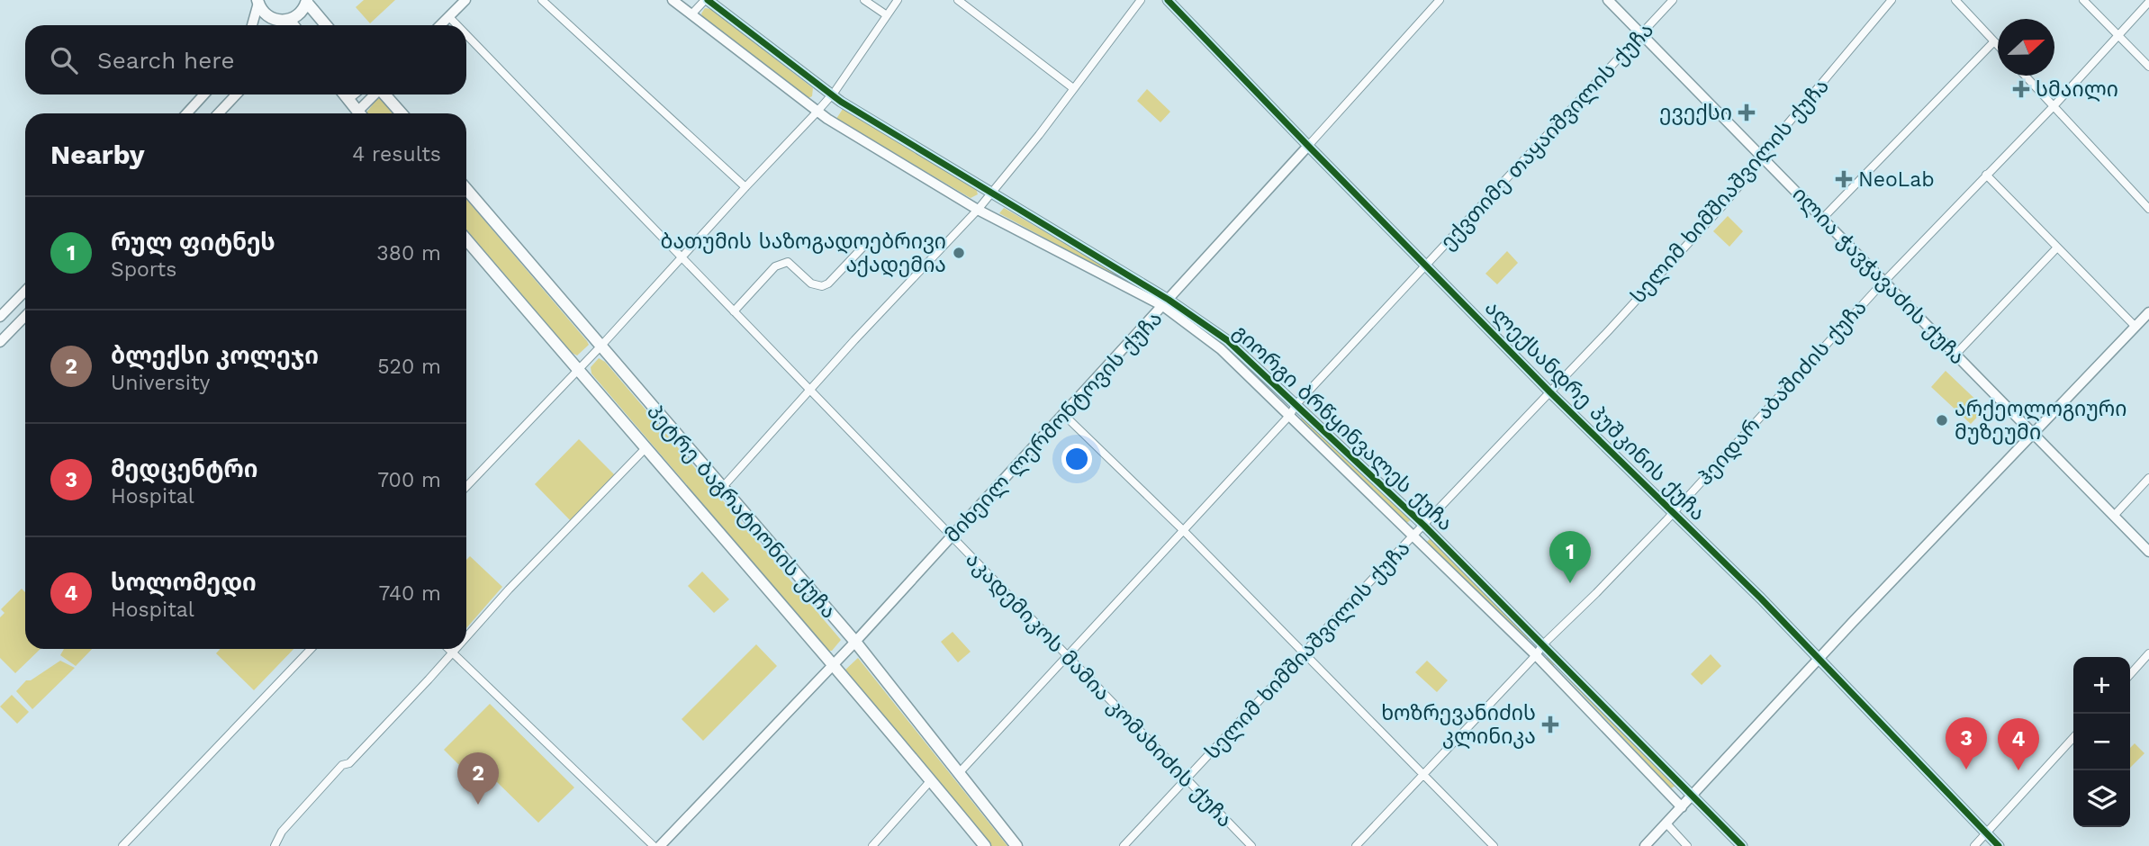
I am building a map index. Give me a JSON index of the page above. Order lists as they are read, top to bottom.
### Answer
{
  "streets": {
    "main road": ["პეტრე ბაგრატიონის ქუჩა"],
    "street": [
      "ექვთიმე თაყაიშვილის ქუჩა",
      "სელიმ ხიმშიაშვილის ქუჩა",
      "ილია ჭავჭავაძის ქუჩა",
      "ჰეიდარ აბაშიძის ქუჩა",
      "ალექსანდრე პუშკინის ქუჩა",
      "მიხეილ ლერმონტოვის ქუჩა",
      "გიორგი ბრწყინვალეს ქუჩა",
      "აკადემიკოს მამია კომახიძის ქუჩა"
    ]
  },
  "crossings": [
    ["ექვთიმე თაყაიშვილის ქუჩა", "ილია ჭავჭავაძის ქუჩა"],
    ["ექვთიმე თაყაიშვილის ქუჩა", "ალექსანდრე პუშკინის ქუჩა"],
    ["ექვთიმე თაყაიშვილის ქუჩა", "გიორგი ბრწყინვალეს ქუჩა"],
    ["ექვთიმე თაყაიშვილის ქუჩა", "პეტრე ბაგრატიონის ქუჩა"],
    ["ექვთიმე თაყაიშვილის ქუჩა", "აკადემიკოს მამია კომახიძის ქუჩა"],
    ["სელიმ ხიმშიაშვილის ქუჩა", "ილია ჭავჭავაძის ქუჩა"],
    ["სელიმ ხიმშიაშვილის ქუჩა", "ალექსანდრე პუშკინის ქუჩა"],
    ["სელიმ ხიმშიაშვილის ქუჩა", "გიორგი ბრწყინვალეს ქუჩა"],
    ["სელიმ ხიმშიაშვილის ქუჩა", "აკადემიკოს მამია კომახიძის ქუჩა"],
    ["ილია ჭავჭავაძის ქუჩა", "ჰეიდარ აბაშიძის ქუჩა"],
    ["ჰეიდარ აბაშიძის ქუჩა", "ალექსანდრე პუშკინის ქუჩა"],
    ["ჰეიდარ აბაშიძის ქუჩა", "გიორგი ბრწყინვალეს ქუჩა"],
    ["ალექსანდრე პუშკინის ქუჩა", "მიხეილ ლერმონტოვის ქუჩა"],
    ["მიხეილ ლერმონტოვის ქუჩა", "გიორგი ბრწყინვალეს ქუჩა"],
    ["მიხეილ ლერმონტოვის ქუჩა", "პეტრე ბაგრატიონის ქუჩა"],
    ["მიხეილ ლერმონტოვის ქუჩა", "აკადემიკოს მამია კომახიძის ქუჩა"]
  ],
  "places": {
    "health": [
      "სმაილი",
      "ევექსი",
      "NeoLab",
      "ხოზრევანიძის კლინიკა"
    ],
    "other": ["ბათუმის საზოგადოებრივი აქადემია", "არქეოლოგიური მუზეუმი"]
  },
  "north": "right",
  "page": {
    "search": "Search here",
    "heading": ["Nearby", "4 results"],
    "list": [
      {
        "mark": "1",
        "name": "რულ ფიტნეს",
        "note": "Sports",
        "value": "380 m"
      },
      {
        "mark": "2",
        "name": "ბლექსი კოლეჯი",
        "note": "University",
        "value": "520 m"
      },
      {
        "mark": "3",
        "name": "მედცენტრი",
        "note": "Hospital",
        "value": "700 m"
      },
      {
        "mark": "4",
        "name": "სოლომედი",
        "note": "Hospital",
        "value": "740 m"
      }
    ],
    "pins": [
      "1",
      "3",
      "4",
      "2"
    ],
    "map_buttons": ["+", "−"]
  }
}
